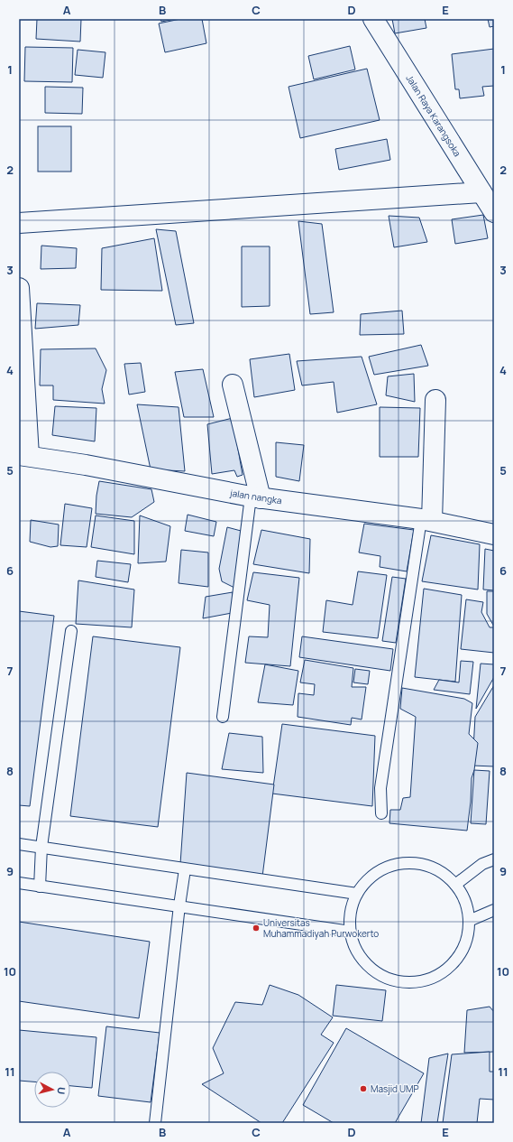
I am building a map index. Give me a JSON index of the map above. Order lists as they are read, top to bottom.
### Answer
{
  "streets": {
    "street": ["Jalan Raya Karangsoka", "jalan nangka"]
  },
  "places": ["Universitas Muhammadiyah Purwokerto", "Masjid UMP"],
  "north": "right",
  "grid": {
    "columns": [
      "A",
      "B",
      "C",
      "D",
      "E"
    ],
    "rows": [
      "1",
      "2",
      "3",
      "4",
      "5",
      "6",
      "7",
      "8",
      "9",
      "10",
      "11"
    ]
  }
}
